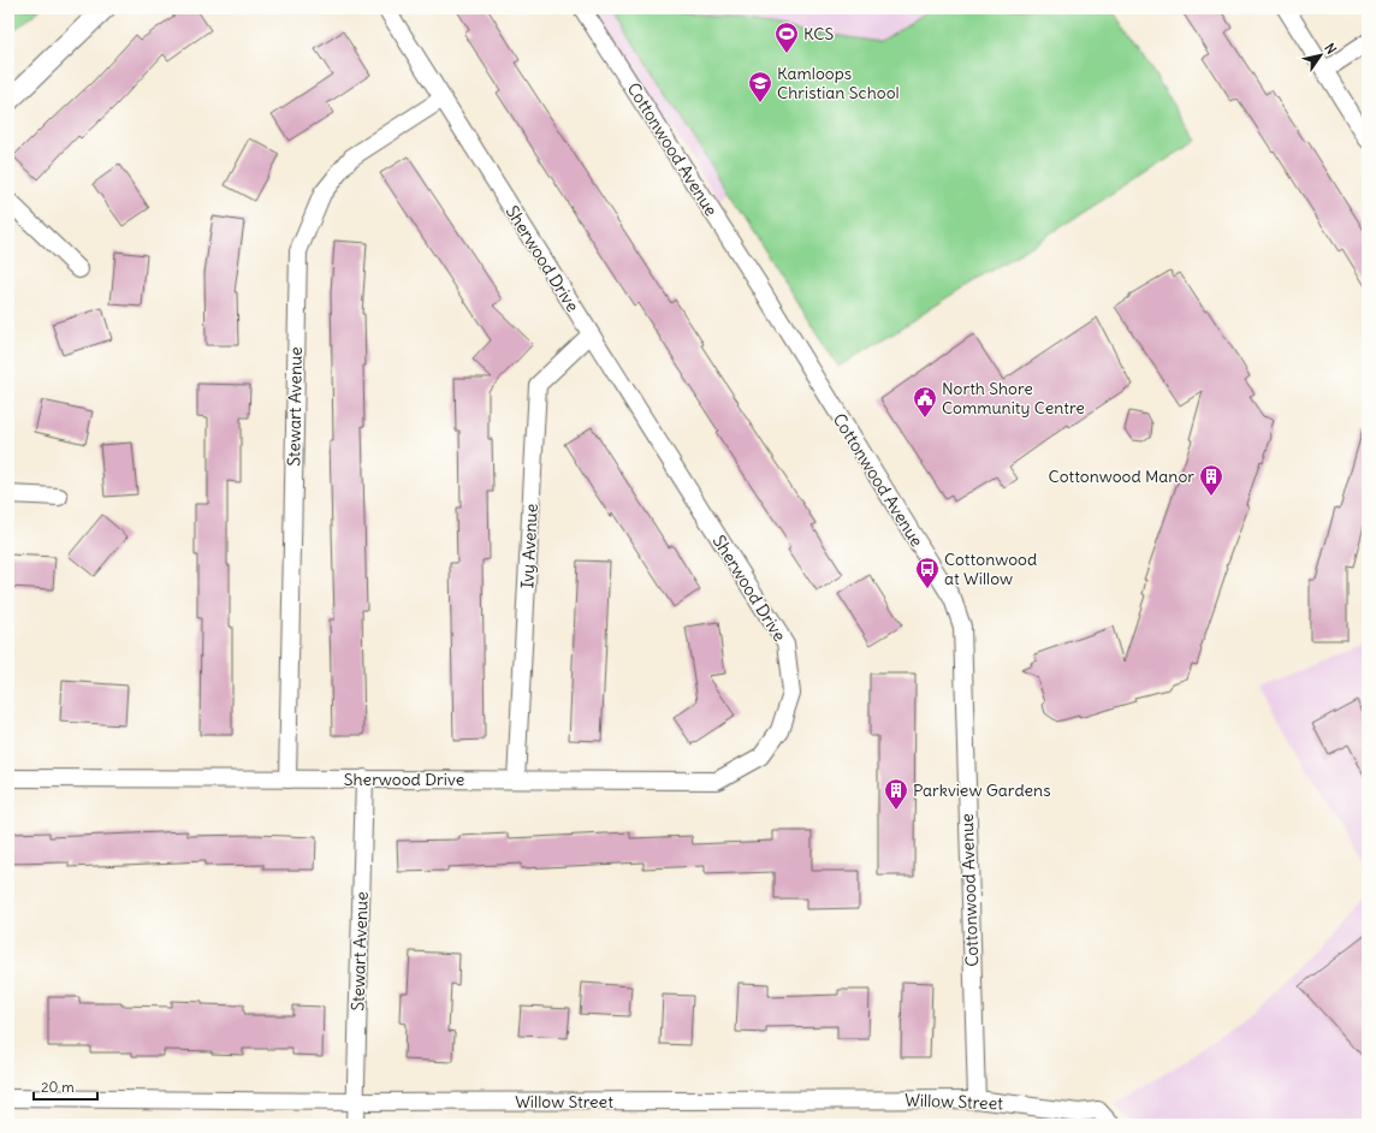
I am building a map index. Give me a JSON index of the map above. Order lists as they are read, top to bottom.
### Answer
{
  "streets": {
    "street": [
      "Cottonwood Avenue",
      "Sherwood Drive",
      "Stewart Avenue",
      "Ivy Avenue",
      "Willow Street"
    ]
  },
  "crossings": [
    ["Cottonwood Avenue", "Willow Street"],
    ["Sherwood Drive", "Stewart Avenue"],
    ["Sherwood Drive", "Ivy Avenue"],
    ["Stewart Avenue", "Willow Street"]
  ],
  "places": {
    "sports": ["KCS"],
    "school or university": ["Kamloops Christian School"],
    "public building": ["North Shore Community Centre"],
    "building": ["Cottonwood Manor", "Parkview Gardens"],
    "bus stop": ["Cottonwood at Willow"]
  },
  "scale_bar": "20 m",
  "north": "top right"
}
